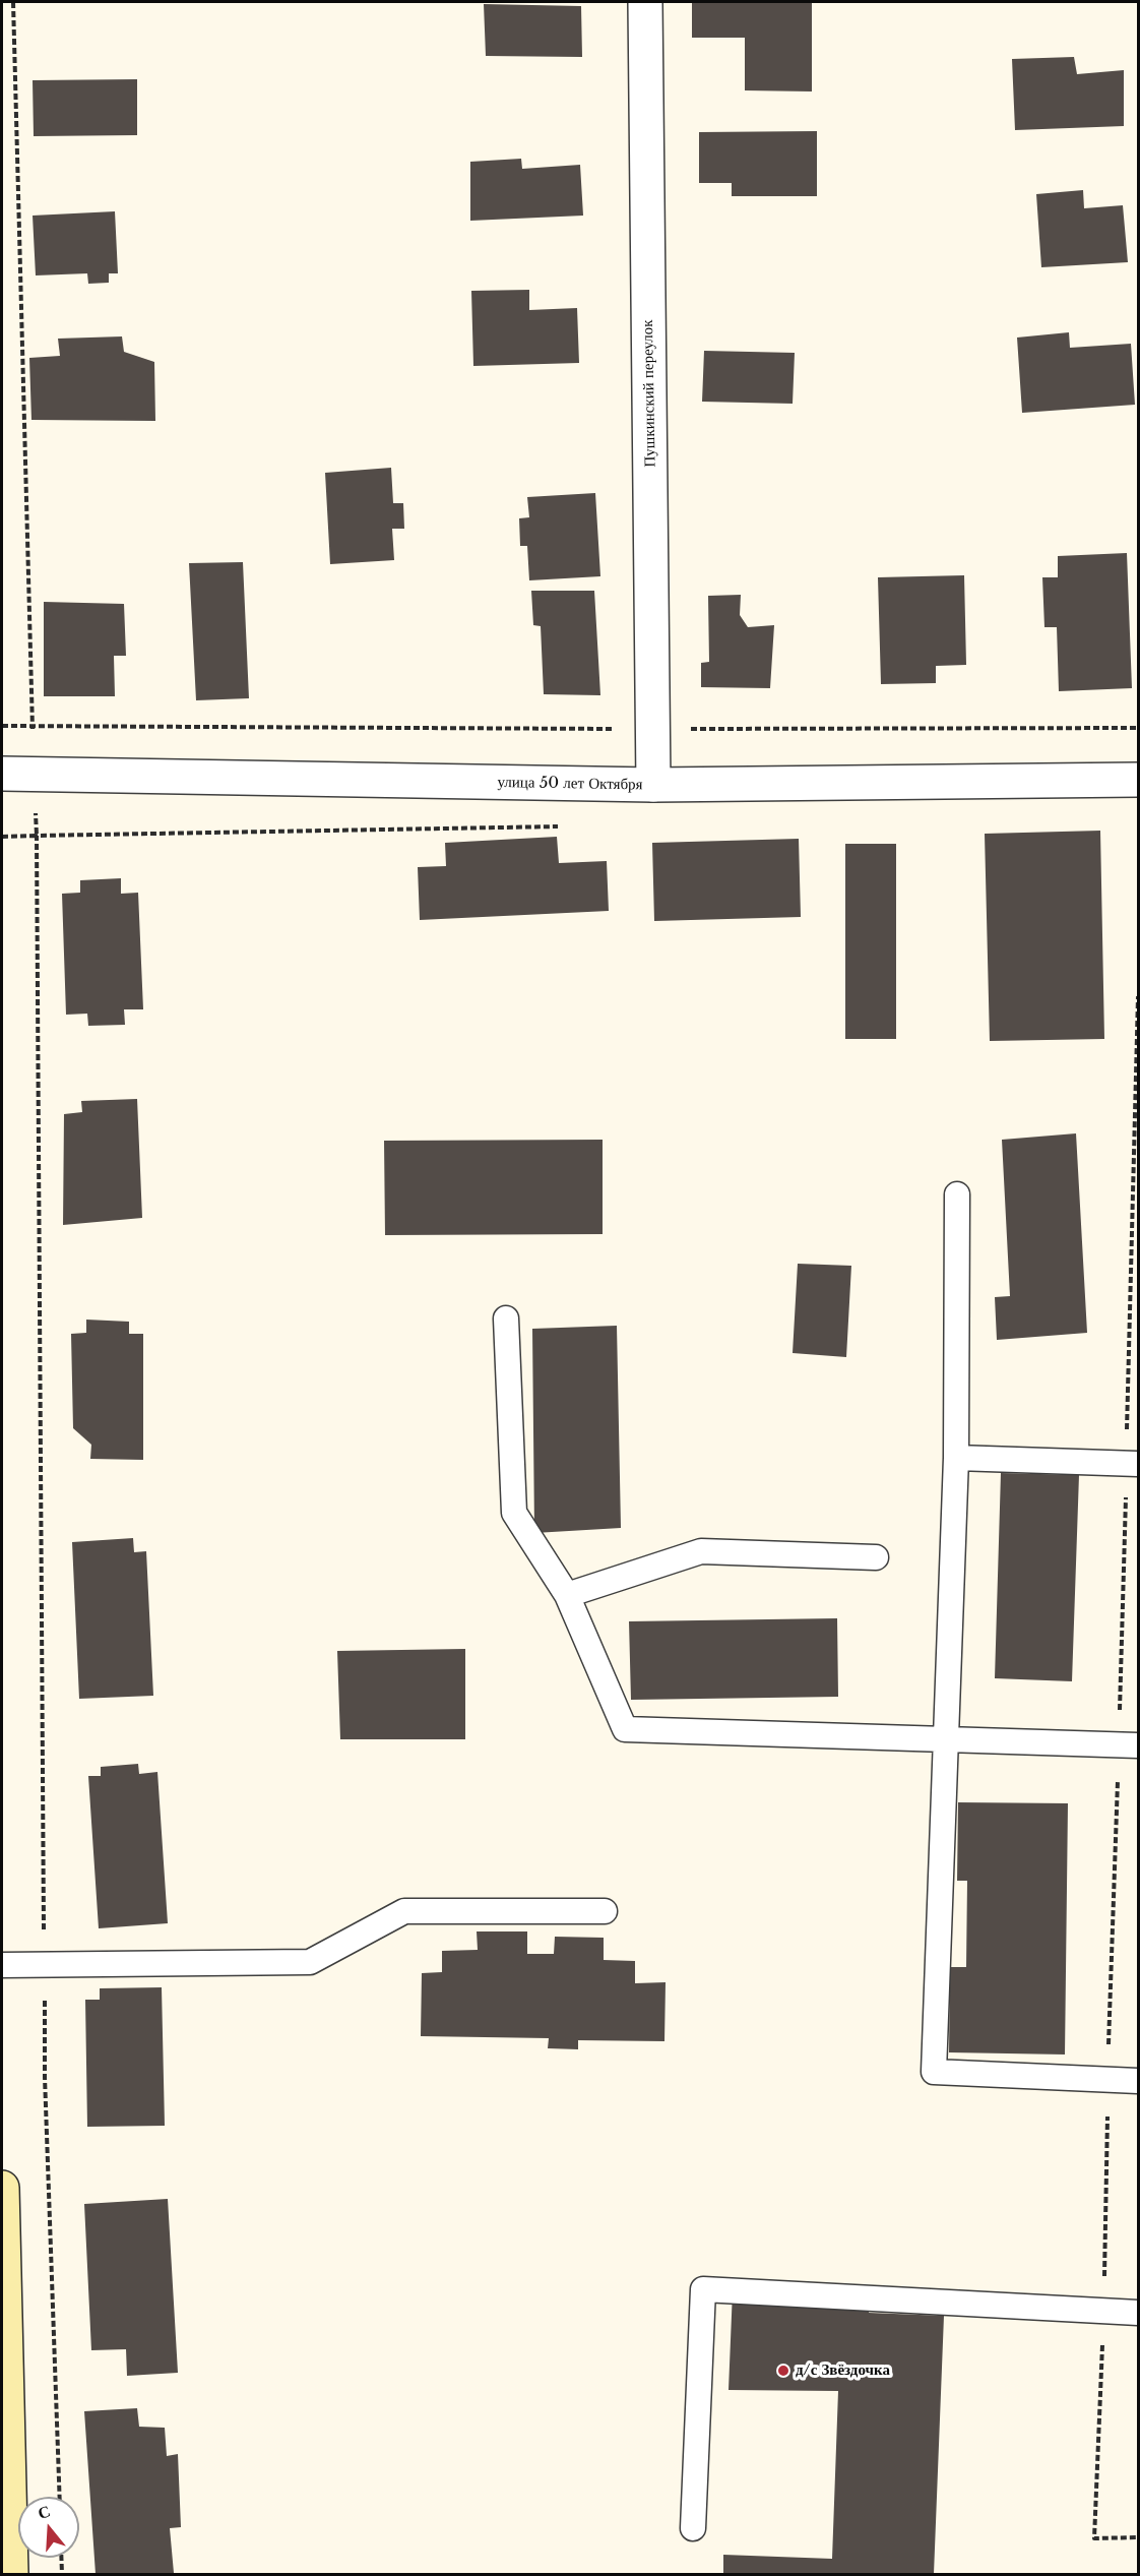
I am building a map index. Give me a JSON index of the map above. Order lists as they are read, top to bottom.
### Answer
{
  "streets": {
    "street": ["Пушкинский переулок", "улица 50 лет Октября"]
  },
  "crossings": [
    ["Пушкинский переулок", "улица 50 лет Октября"]
  ],
  "places": ["д/с Звёздочка"],
  "north": "top"
}
